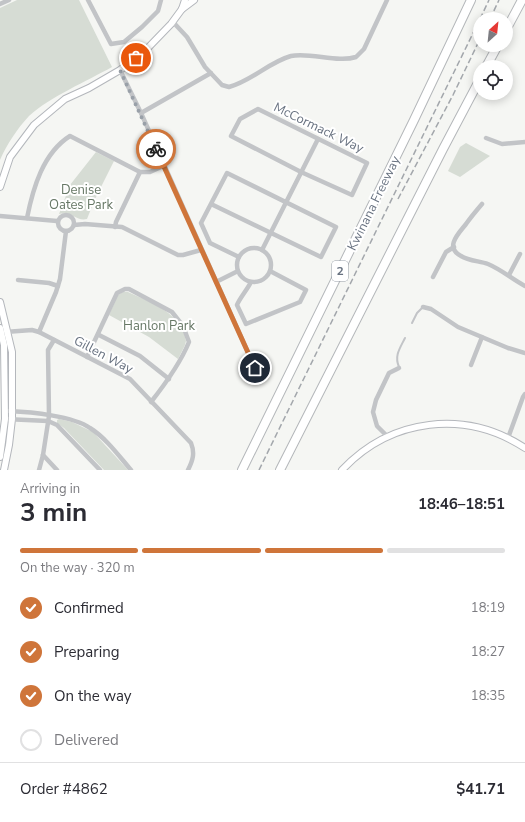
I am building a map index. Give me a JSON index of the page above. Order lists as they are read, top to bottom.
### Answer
{
  "streets": {
    "highway": ["Kwinana Freeway", "2"],
    "street": ["McCormack Way", "Gillen Way"]
  },
  "parks": ["Denise Oates Park", "Hanlon Park"],
  "north": "top right",
  "page": {
    "heading": ["3 min", "Arriving in", "18:46–18:51"],
    "panel": ["Order #4862", "$41.71"],
    "bar": "On the way · 320 m",
    "list": [
      ["Confirmed", "18:19"],
      ["Preparing", "18:27"],
      ["On the way", "18:35"],
      "Delivered"
    ]
  }
}
